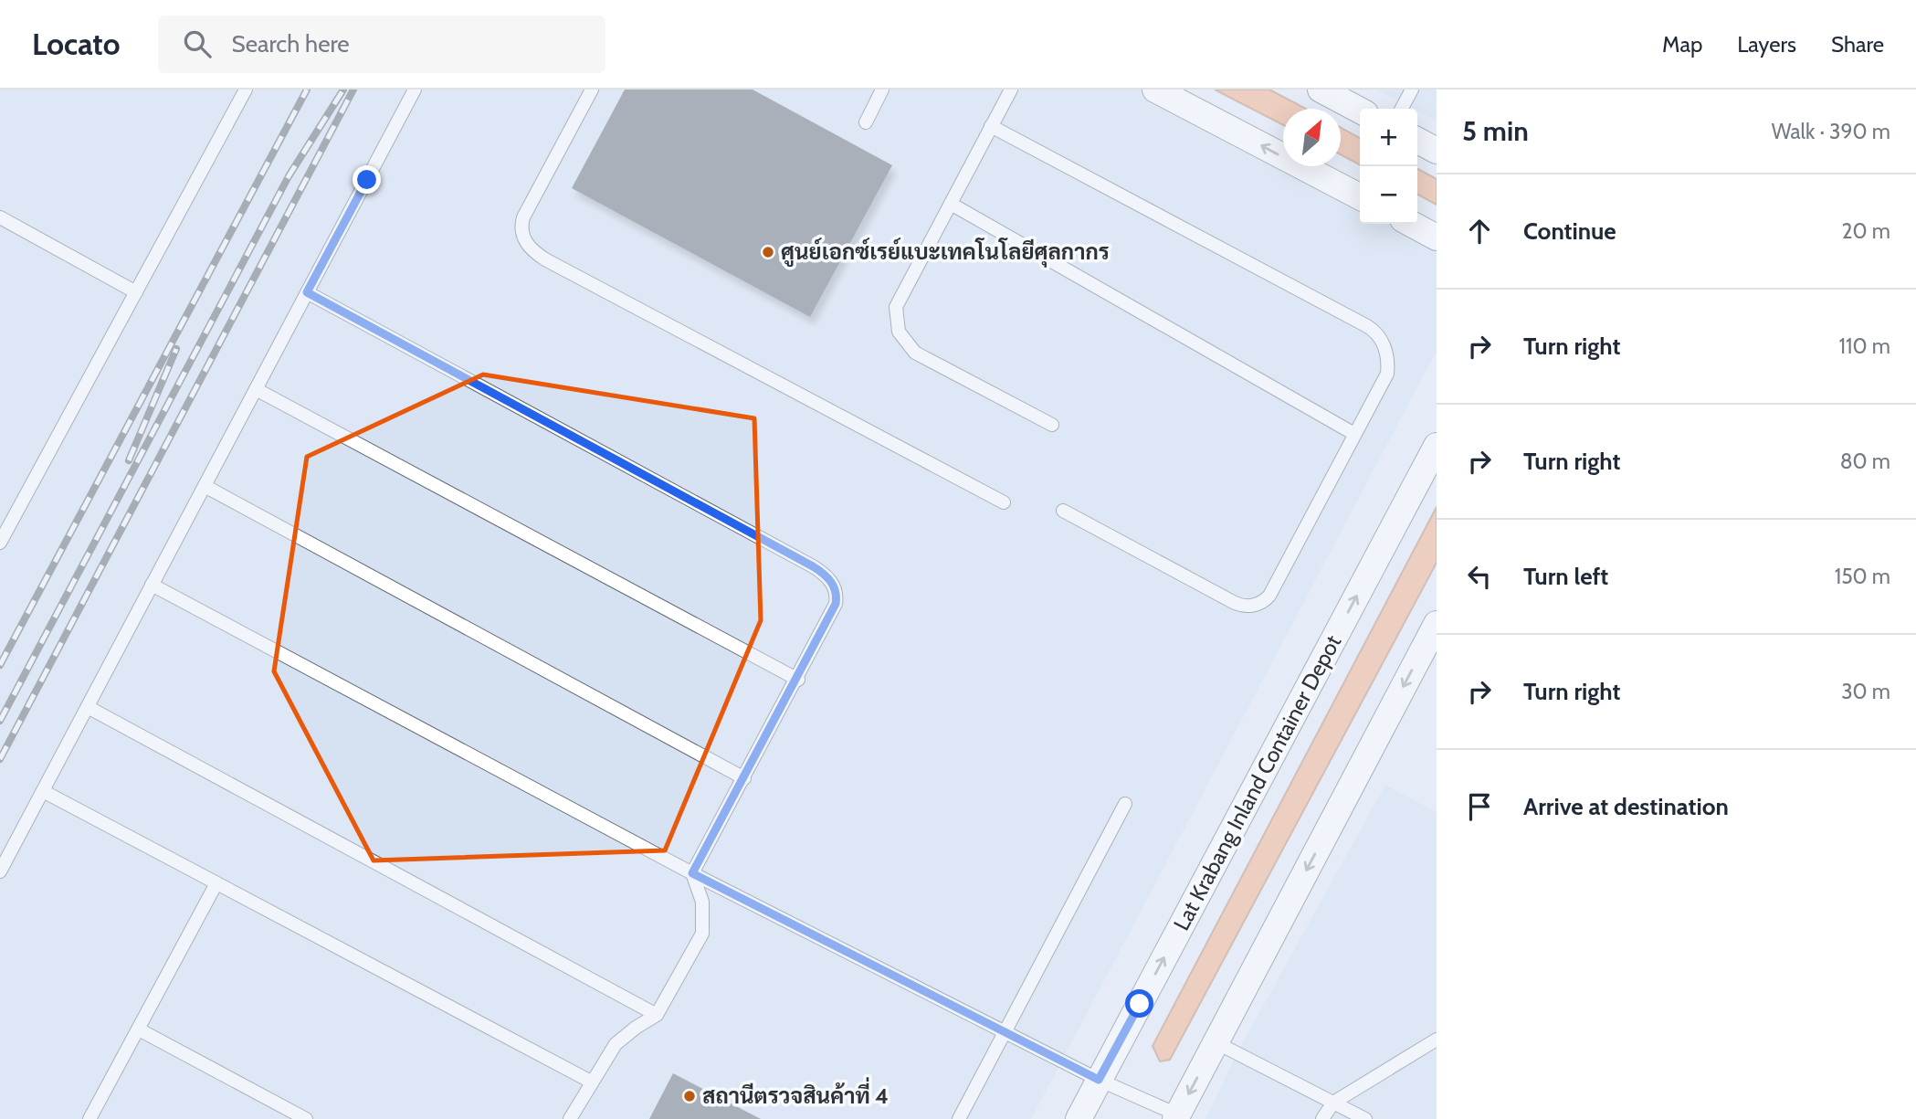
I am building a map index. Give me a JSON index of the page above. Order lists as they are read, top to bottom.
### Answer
{
  "streets": {
    "street": ["Lat Krabang Inland Container Depot"]
  },
  "places": ["ศูนย์เอกซ์เรย์แบะเทคโนโลยีศุลกากร", "สถานีตรวจสินค้าที่ 4"],
  "north": "top right",
  "page": {
    "header": "Locato",
    "search": "Search here",
    "nav": ["Map", "Layers", "Share"],
    "heading": ["5 min", "Walk · 390 m"],
    "map_buttons": ["+", "−"],
    "list": [
      ["Continue", "20 m"],
      ["Turn right", "110 m"],
      ["Turn right", "80 m"],
      ["Turn left", "150 m"],
      ["Turn right", "30 m"],
      "Arrive at destination"
    ]
  }
}
